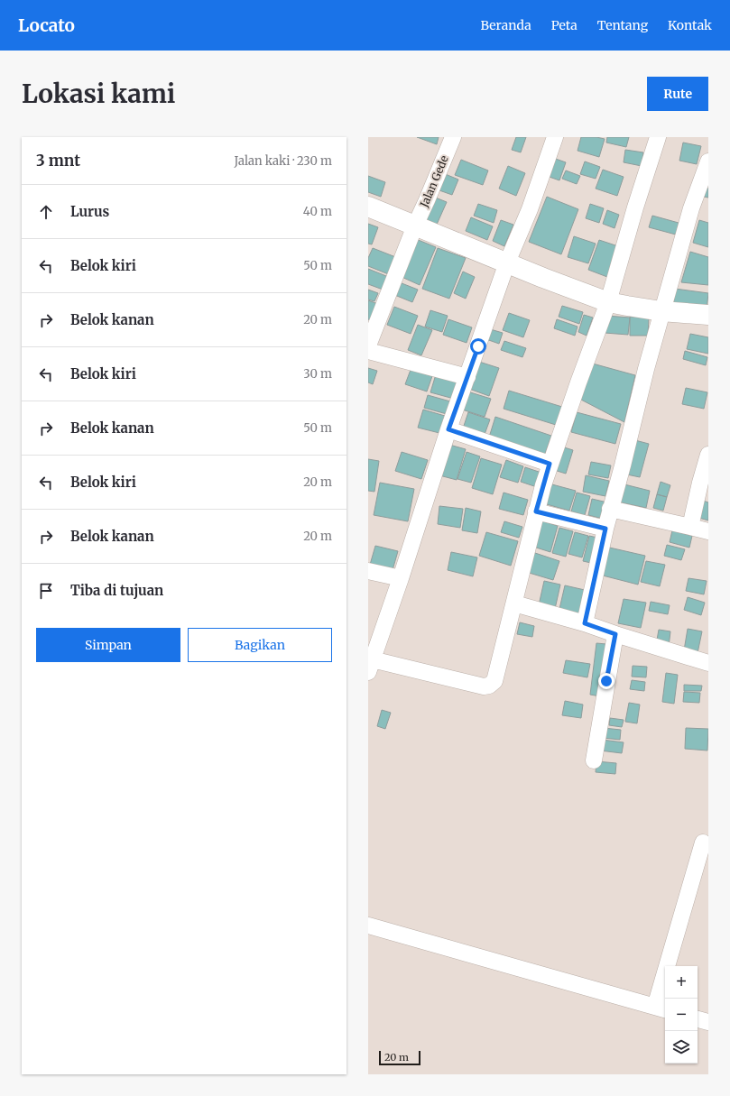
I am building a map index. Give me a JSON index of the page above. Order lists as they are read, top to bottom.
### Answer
{
  "streets": {
    "street": ["Jalan Gede"]
  },
  "scale_bar": "20 m",
  "page": {
    "header": "Locato",
    "nav": [
      "Beranda",
      "Peta",
      "Tentang",
      "Kontak"
    ],
    "buttons": [
      "Rute",
      ["Simpan", "Bagikan"]
    ],
    "title": "Lokasi kami",
    "heading": ["3 mnt", "Jalan kaki · 230 m"],
    "list": [
      ["Lurus", "40 m"],
      ["Belok kiri", "50 m"],
      ["Belok kanan", "20 m"],
      ["Belok kiri", "30 m"],
      ["Belok kanan", "50 m"],
      ["Belok kiri", "20 m"],
      ["Belok kanan", "20 m"],
      "Tiba di tujuan"
    ],
    "map_buttons": ["+", "−"],
    "scale": "20 m"
  }
}
